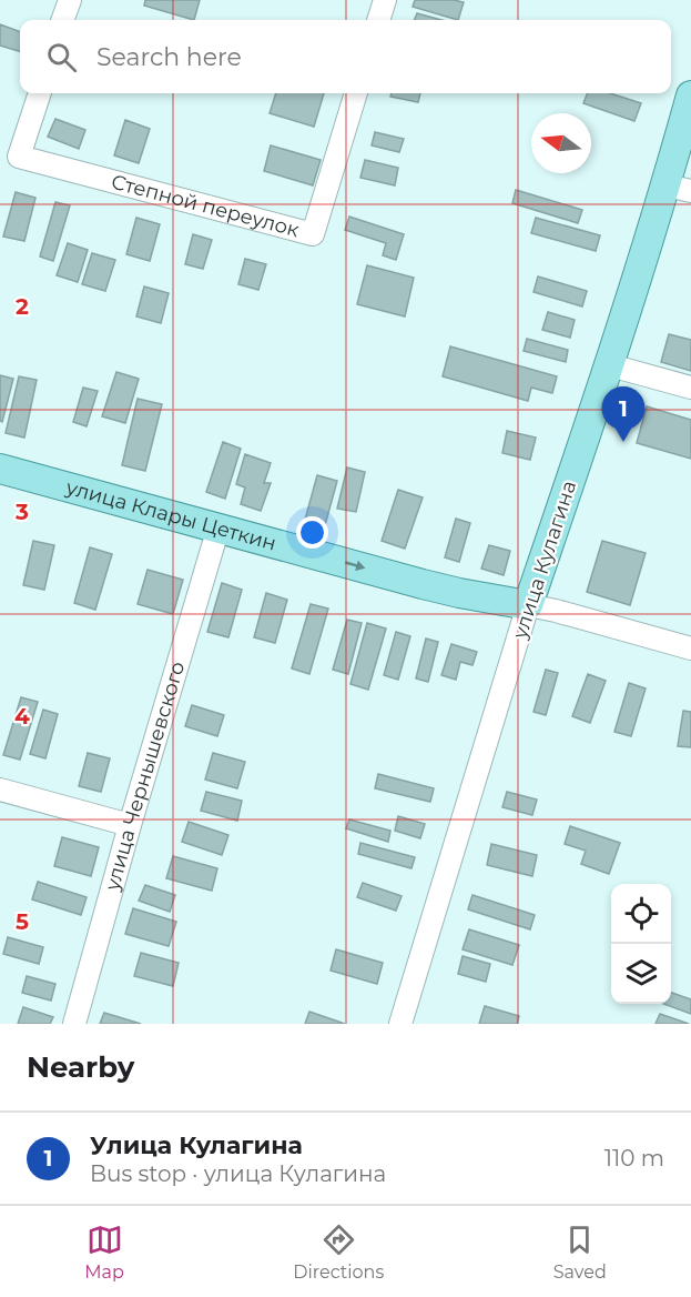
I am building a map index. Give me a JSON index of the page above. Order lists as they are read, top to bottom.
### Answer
{
  "streets": {
    "main road": ["улица Клары Цеткин", "улица Кулагина"],
    "street": ["Степной переулок", "улица Чернышевского"]
  },
  "crossings": [
    ["улица Клары Цеткин", "улица Кулагина"],
    ["улица Клары Цеткин", "улица Чернышевского"]
  ],
  "one_way": ["улица Клары Цеткин"],
  "north": "left",
  "page": {
    "search": "Search here",
    "pins": "1",
    "heading": "Nearby",
    "list": [
      {
        "mark": "1",
        "name": "Улица Кулагина",
        "note": "Bus stop · улица Кулагина",
        "value": "110 m"
      }
    ],
    "nav": ["Map", "Directions", "Saved"]
  },
  "grid": {
    "rows": [
      "2",
      "3",
      "4",
      "5"
    ]
  }
}
